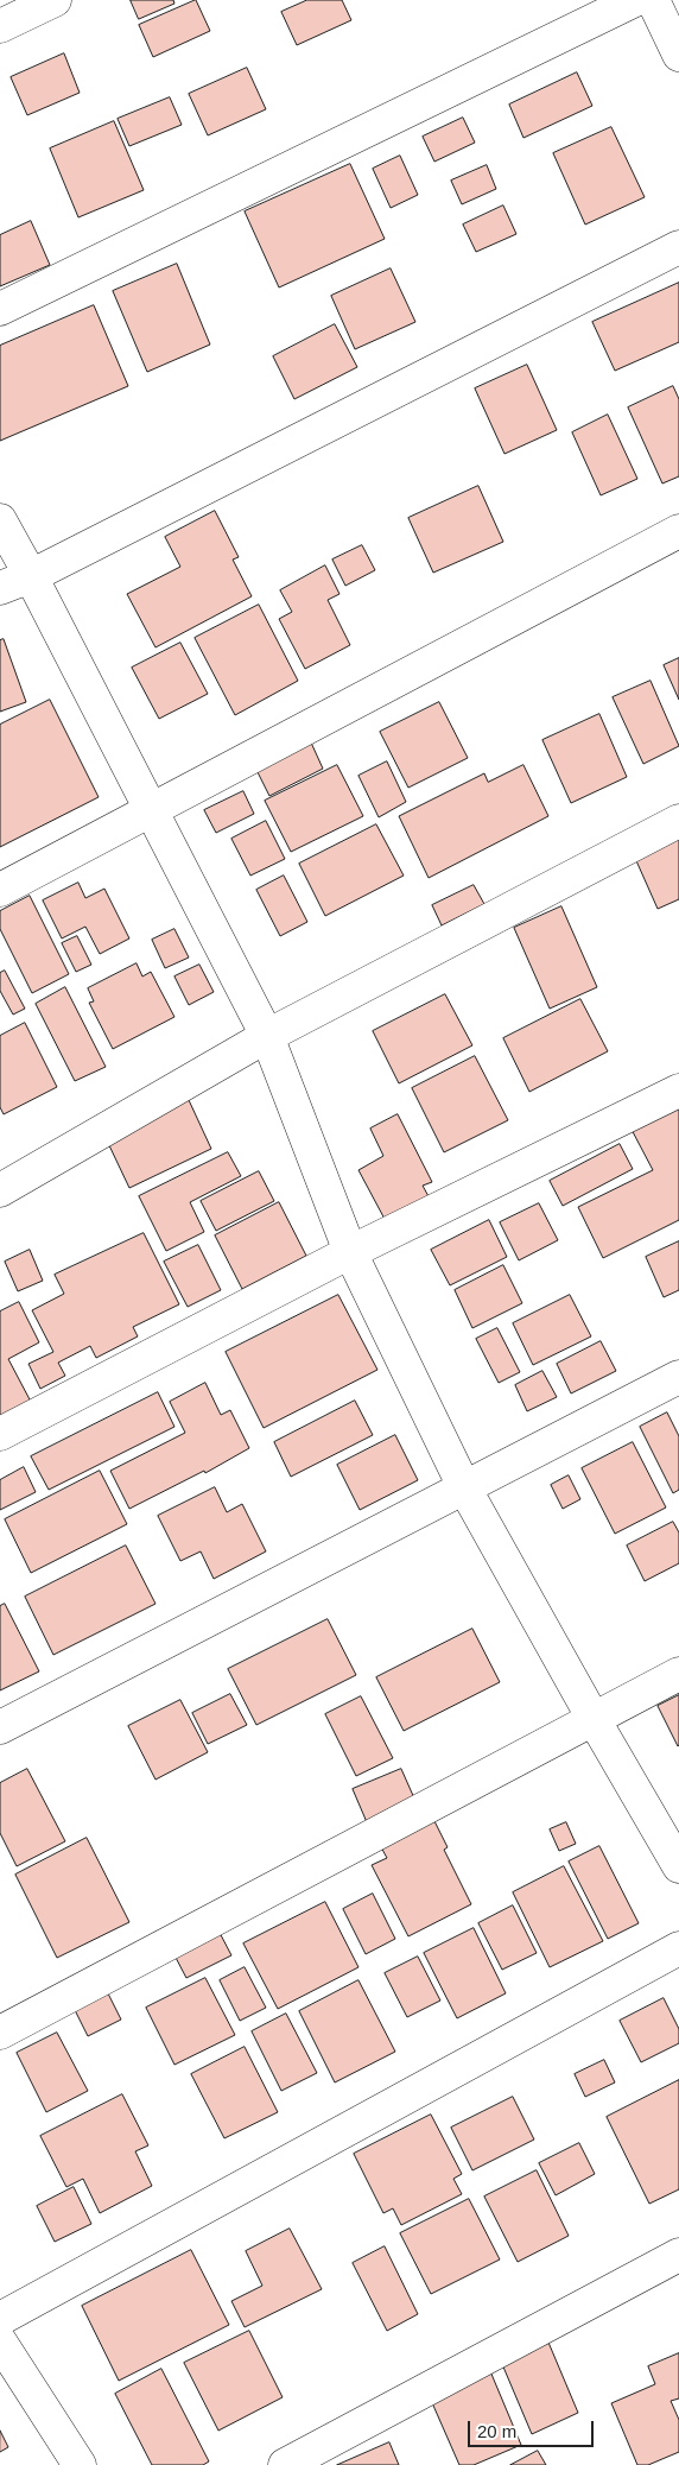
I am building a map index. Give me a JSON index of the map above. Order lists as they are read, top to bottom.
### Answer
{
  "scale_bar": "20 m"
}
